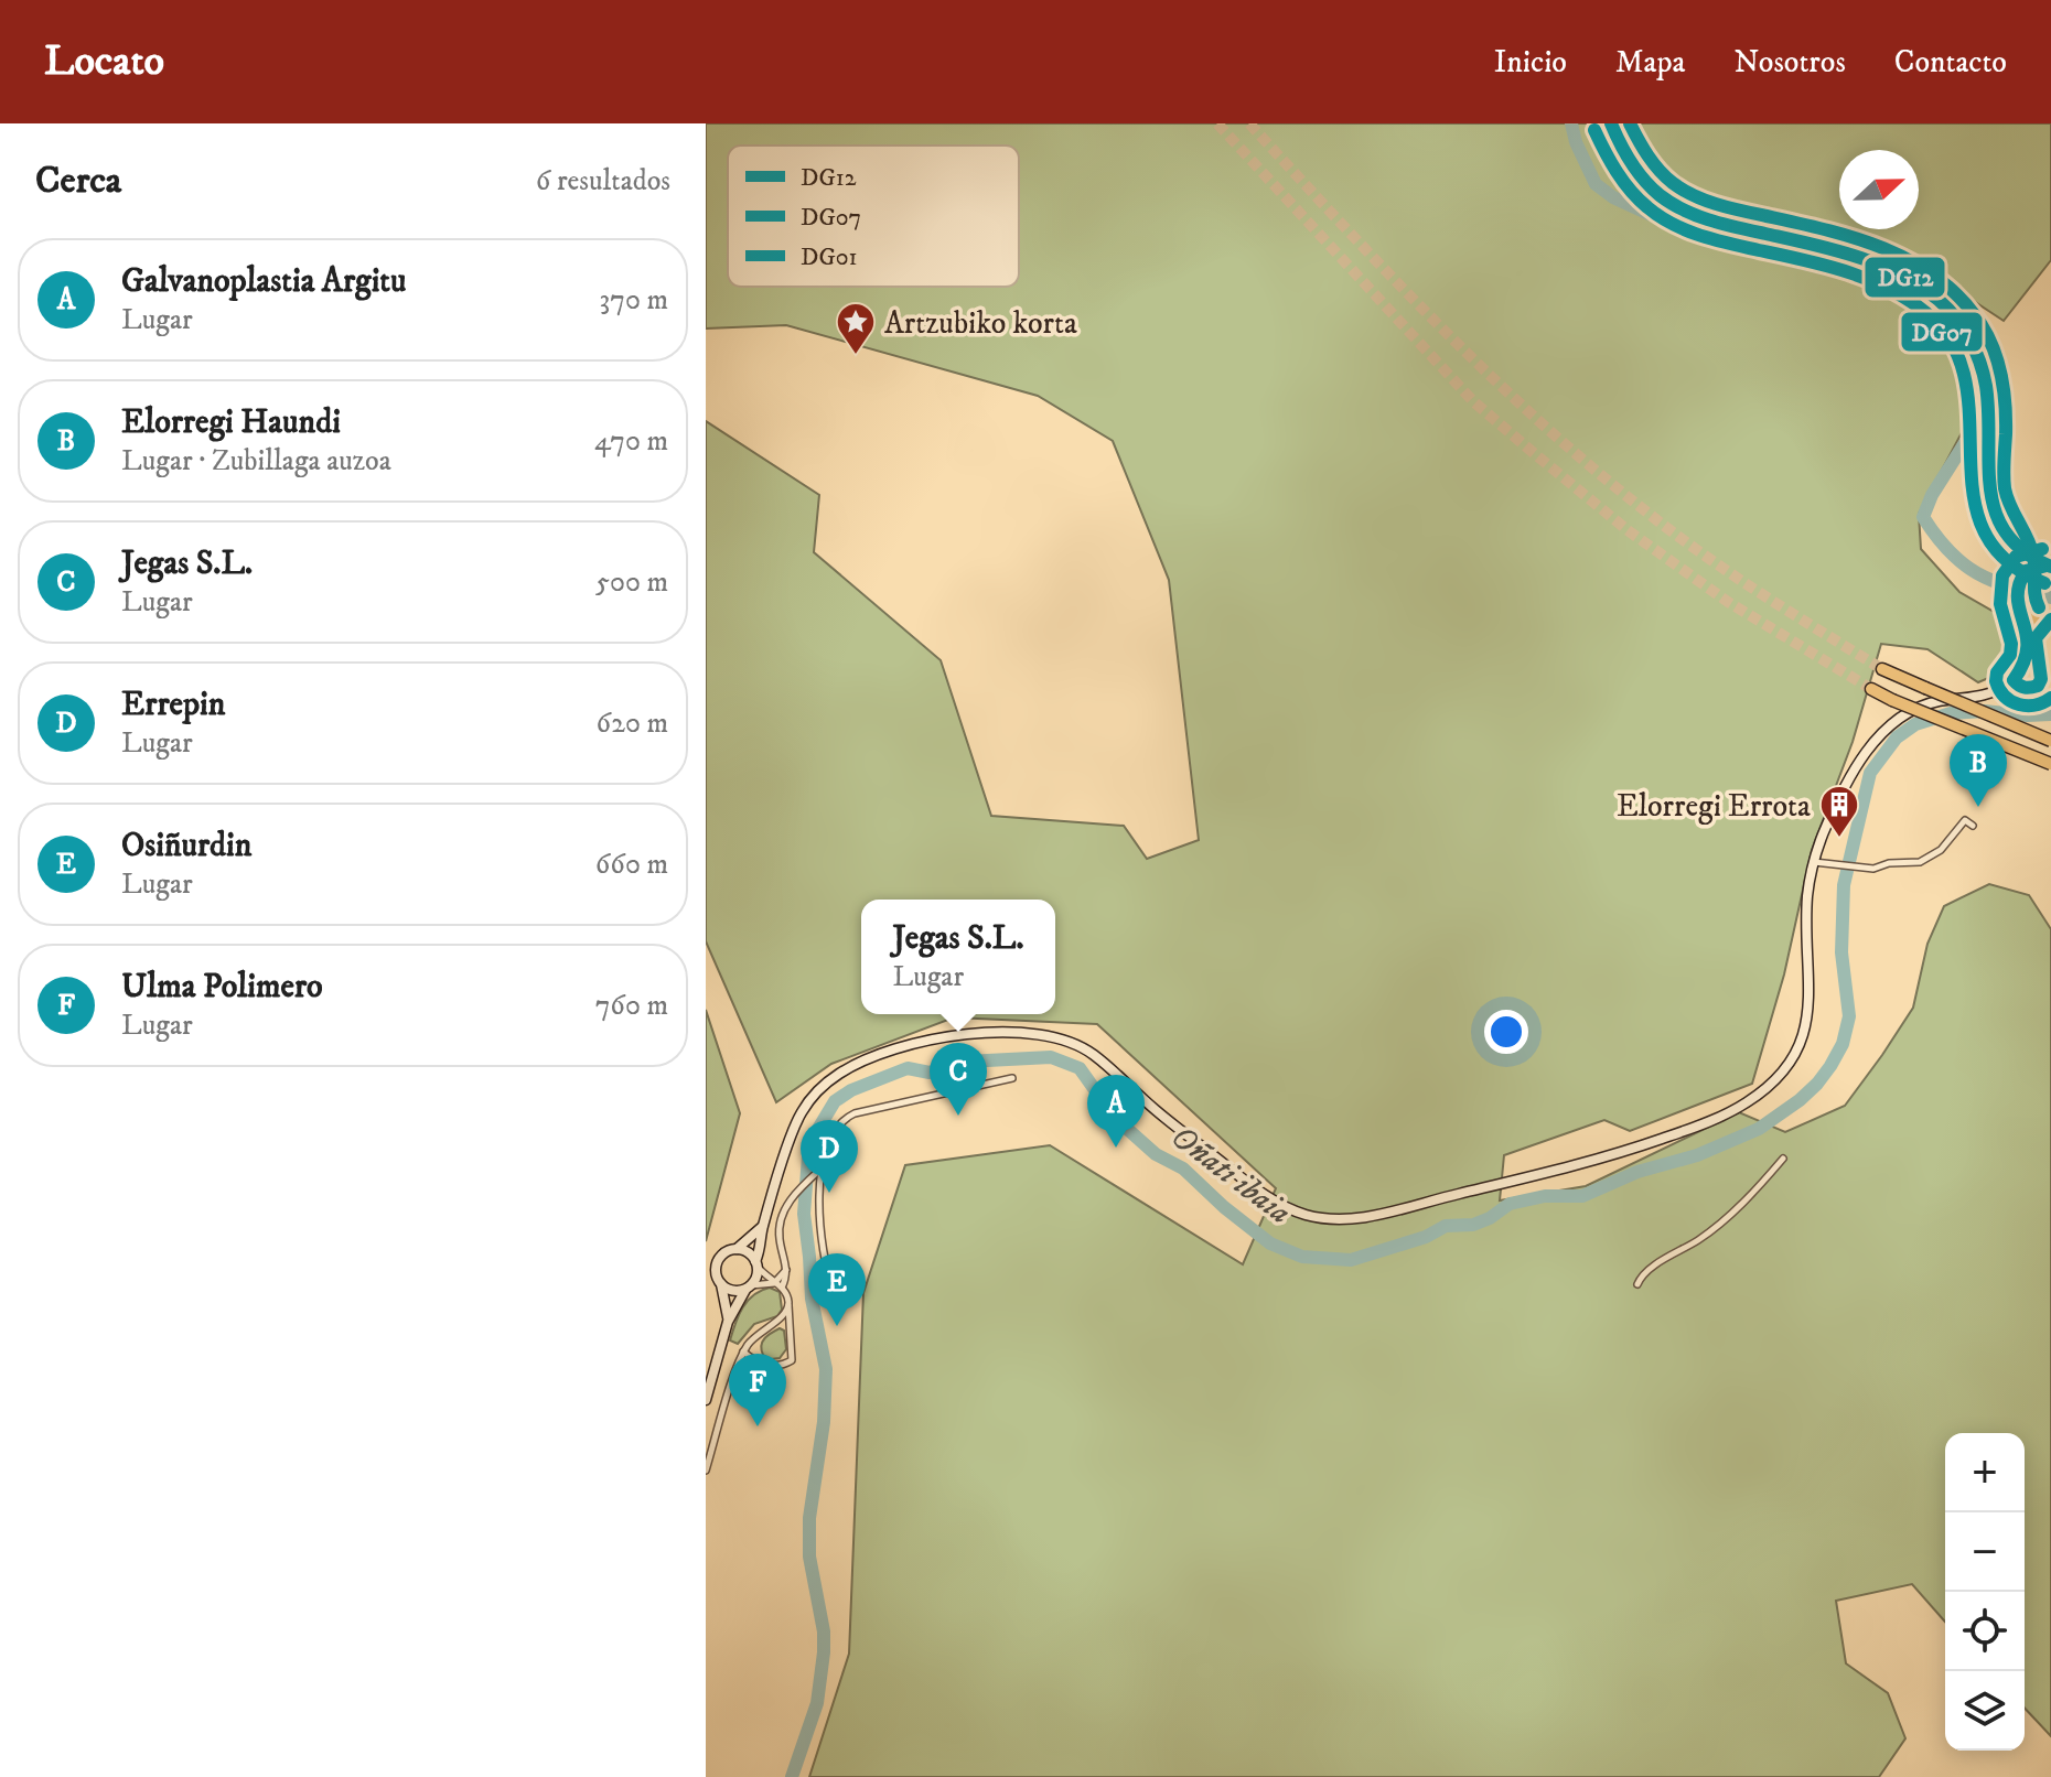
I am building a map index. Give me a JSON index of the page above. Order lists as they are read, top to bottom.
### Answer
{
  "water": ["Oñati ibaia"],
  "places": {
    "place": ["Artzubiko korta"],
    "building": ["Elorregi Errota"]
  },
  "lines": ["transit line DG12", "transit line DG01", "transit line DG07"],
  "legend": ["DG12", "DG07", "DG01"],
  "north": "right",
  "page": {
    "header": "Locato",
    "nav": [
      "Inicio",
      "Mapa",
      "Nosotros",
      "Contacto"
    ],
    "heading": ["Cerca", "6 resultados"],
    "list": [
      {
        "mark": "A",
        "name": "Galvanoplastia Argitu",
        "note": "Lugar",
        "value": "370 m"
      },
      {
        "mark": "B",
        "name": "Elorregi Haundi",
        "note": "Lugar · Zubillaga auzoa",
        "value": "470 m"
      },
      {
        "mark": "C",
        "name": "Jegas S.L.",
        "note": "Lugar",
        "value": "500 m"
      },
      {
        "mark": "D",
        "name": "Errepin",
        "note": "Lugar",
        "value": "620 m"
      },
      {
        "mark": "E",
        "name": "Osiñurdin",
        "note": "Lugar",
        "value": "660 m"
      },
      {
        "mark": "F",
        "name": "Ulma Polimero",
        "note": "Lugar",
        "value": "760 m"
      }
    ],
    "pins": [
      "B",
      "C",
      "A",
      "D",
      "E",
      "F"
    ],
    "popup": ["Jegas S.L.", "Lugar"],
    "map_buttons": ["+", "−"]
  }
}
